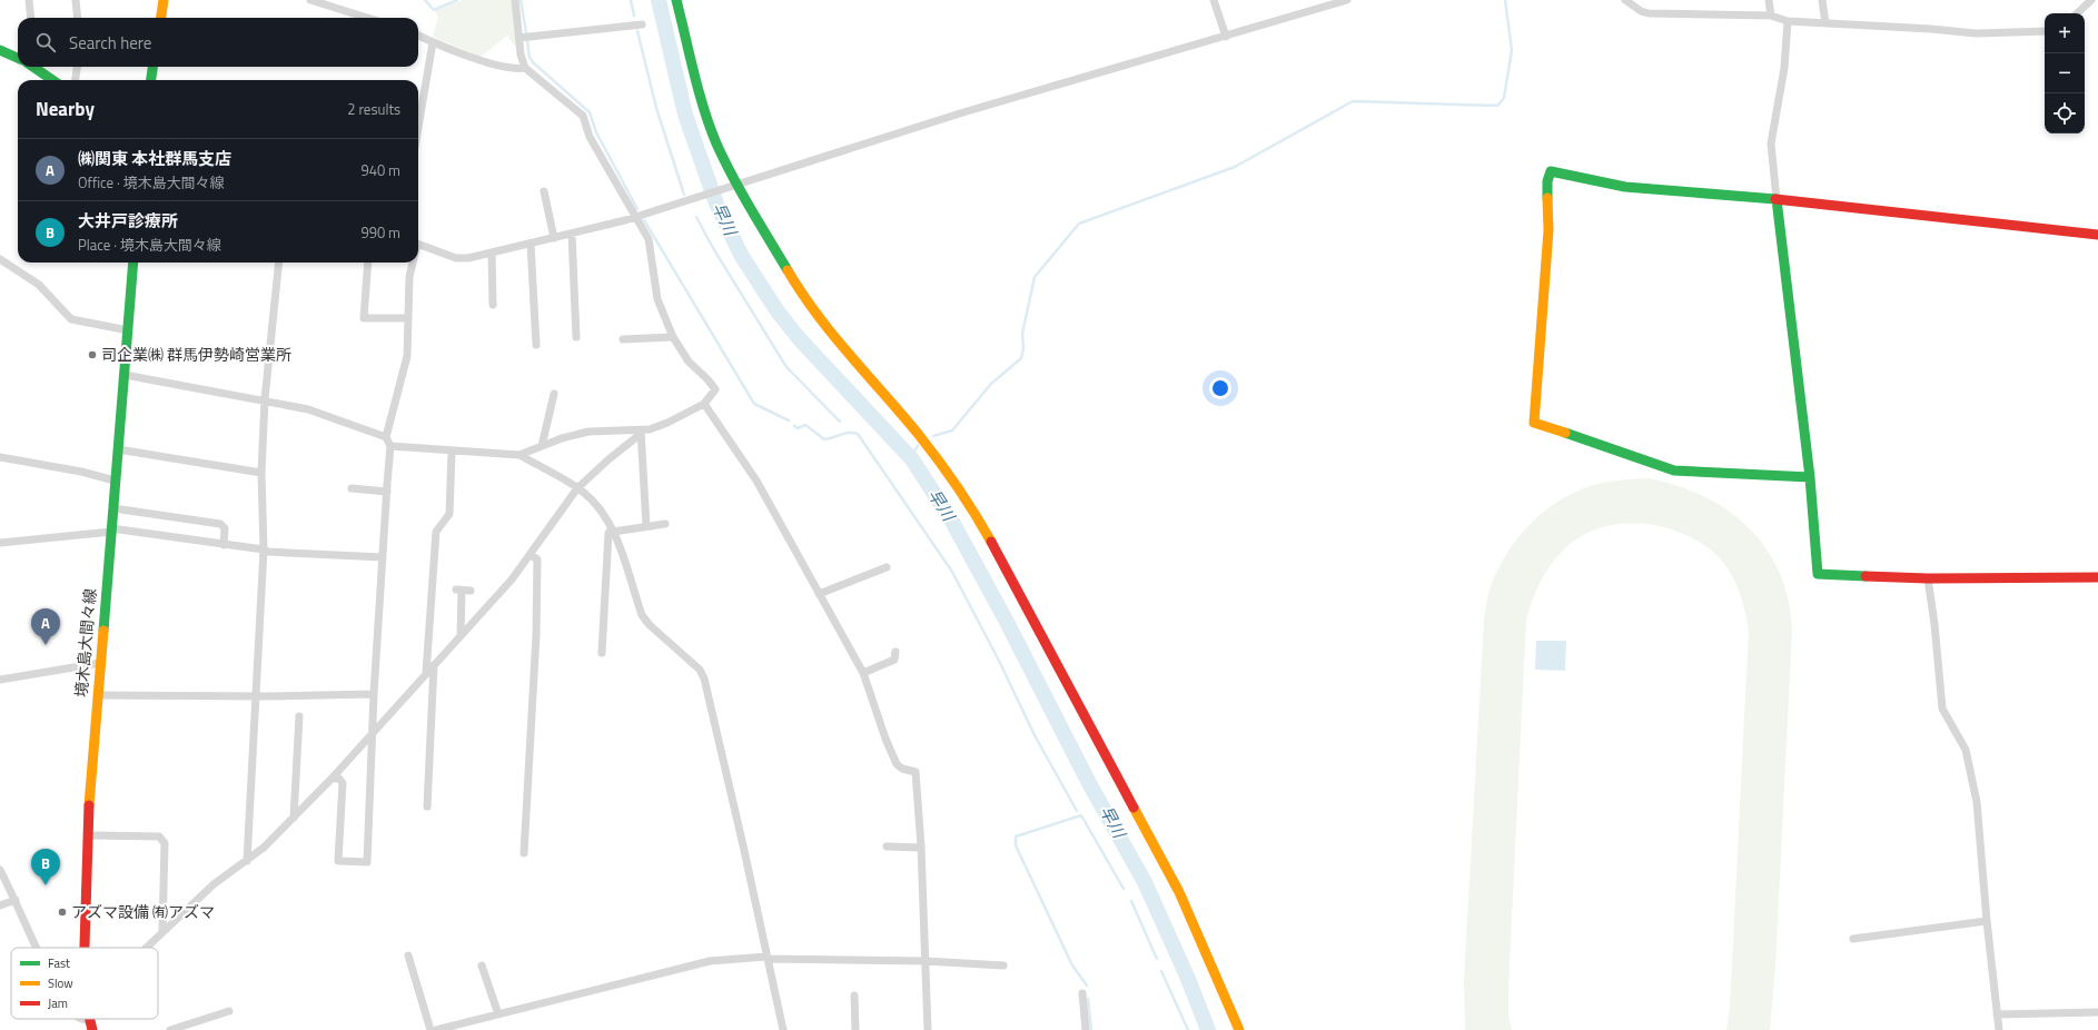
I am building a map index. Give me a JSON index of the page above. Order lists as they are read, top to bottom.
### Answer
{
  "streets": {
    "street": ["境木島大間々線"]
  },
  "water": ["早川"],
  "places": ["司企業㈱ 群馬伊勢崎営業所", "アズマ設備 ㈲アズマ"],
  "legend": ["Fast", "Slow", "Jam"],
  "page": {
    "map_buttons": ["+", "−"],
    "search": "Search here",
    "heading": ["Nearby", "2 results"],
    "list": [
      {
        "mark": "A",
        "name": "㈱関東 本社群馬支店",
        "note": "Office · 境木島大間々線",
        "value": "940 m"
      },
      {
        "mark": "B",
        "name": "大井戸診療所",
        "note": "Place · 境木島大間々線",
        "value": "990 m"
      }
    ],
    "pins": ["A", "B"]
  }
}
